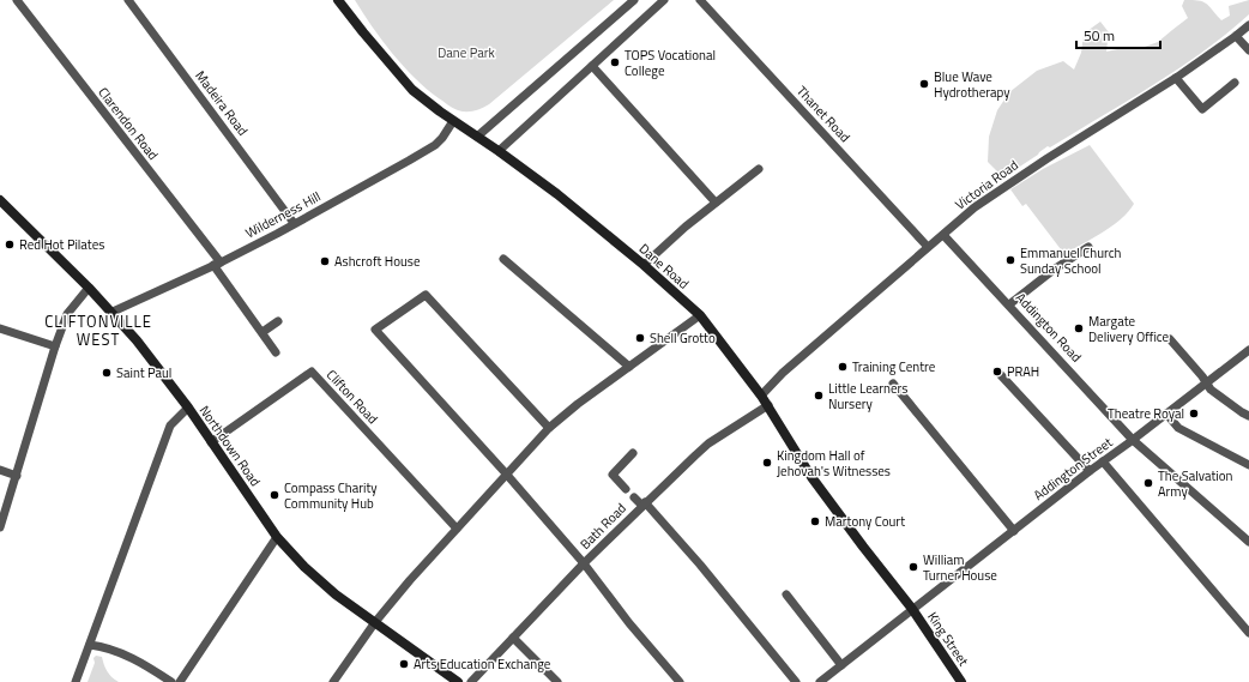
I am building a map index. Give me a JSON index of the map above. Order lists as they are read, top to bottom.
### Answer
{
  "streets": {
    "street": [
      "Madeira Road",
      "Thanet Road",
      "Clarendon Road",
      "Victoria Road",
      "Wilderness Hill",
      "Dane Road",
      "Addington Road",
      "Clifton Road",
      "Northdown Road",
      "Addington Street",
      "Bath Road",
      "King Street"
    ]
  },
  "crossings": [
    ["Madeira Road", "Wilderness Hill"],
    ["Thanet Road", "Victoria Road"],
    ["Clarendon Road", "Wilderness Hill"],
    ["Victoria Road", "Dane Road"],
    ["Victoria Road", "Addington Road"],
    ["Wilderness Hill", "Dane Road"],
    ["Wilderness Hill", "Northdown Road"],
    ["Dane Road", "Addington Street"],
    ["Dane Road", "Bath Road"],
    ["Dane Road", "King Street"],
    ["Addington Road", "Addington Street"],
    ["Clifton Road", "Northdown Road"],
    ["Addington Street", "King Street"]
  ],
  "districts": ["CLIFTONVILLE WEST"],
  "parks": ["Dane Park"],
  "places": [
    "TOPS Vocational College",
    "Blue Wave Hydrotherapy",
    "Red Hot Pilates",
    "Emmanuel Church Sunday School",
    "Ashcroft House",
    "Margate Delivery Office",
    "Shell Grotto",
    "Training Centre",
    "PRAH",
    "Saint Paul",
    "Little Learners Nursery",
    "Theatre Royal",
    "Kingdom Hall of Jehovah's Witnesses",
    "The Salvation Army",
    "Compass Charity Community Hub",
    "Martony Court",
    "William Turner House",
    "Arts Education Exchange"
  ],
  "scale_bar": "50 m"
}
